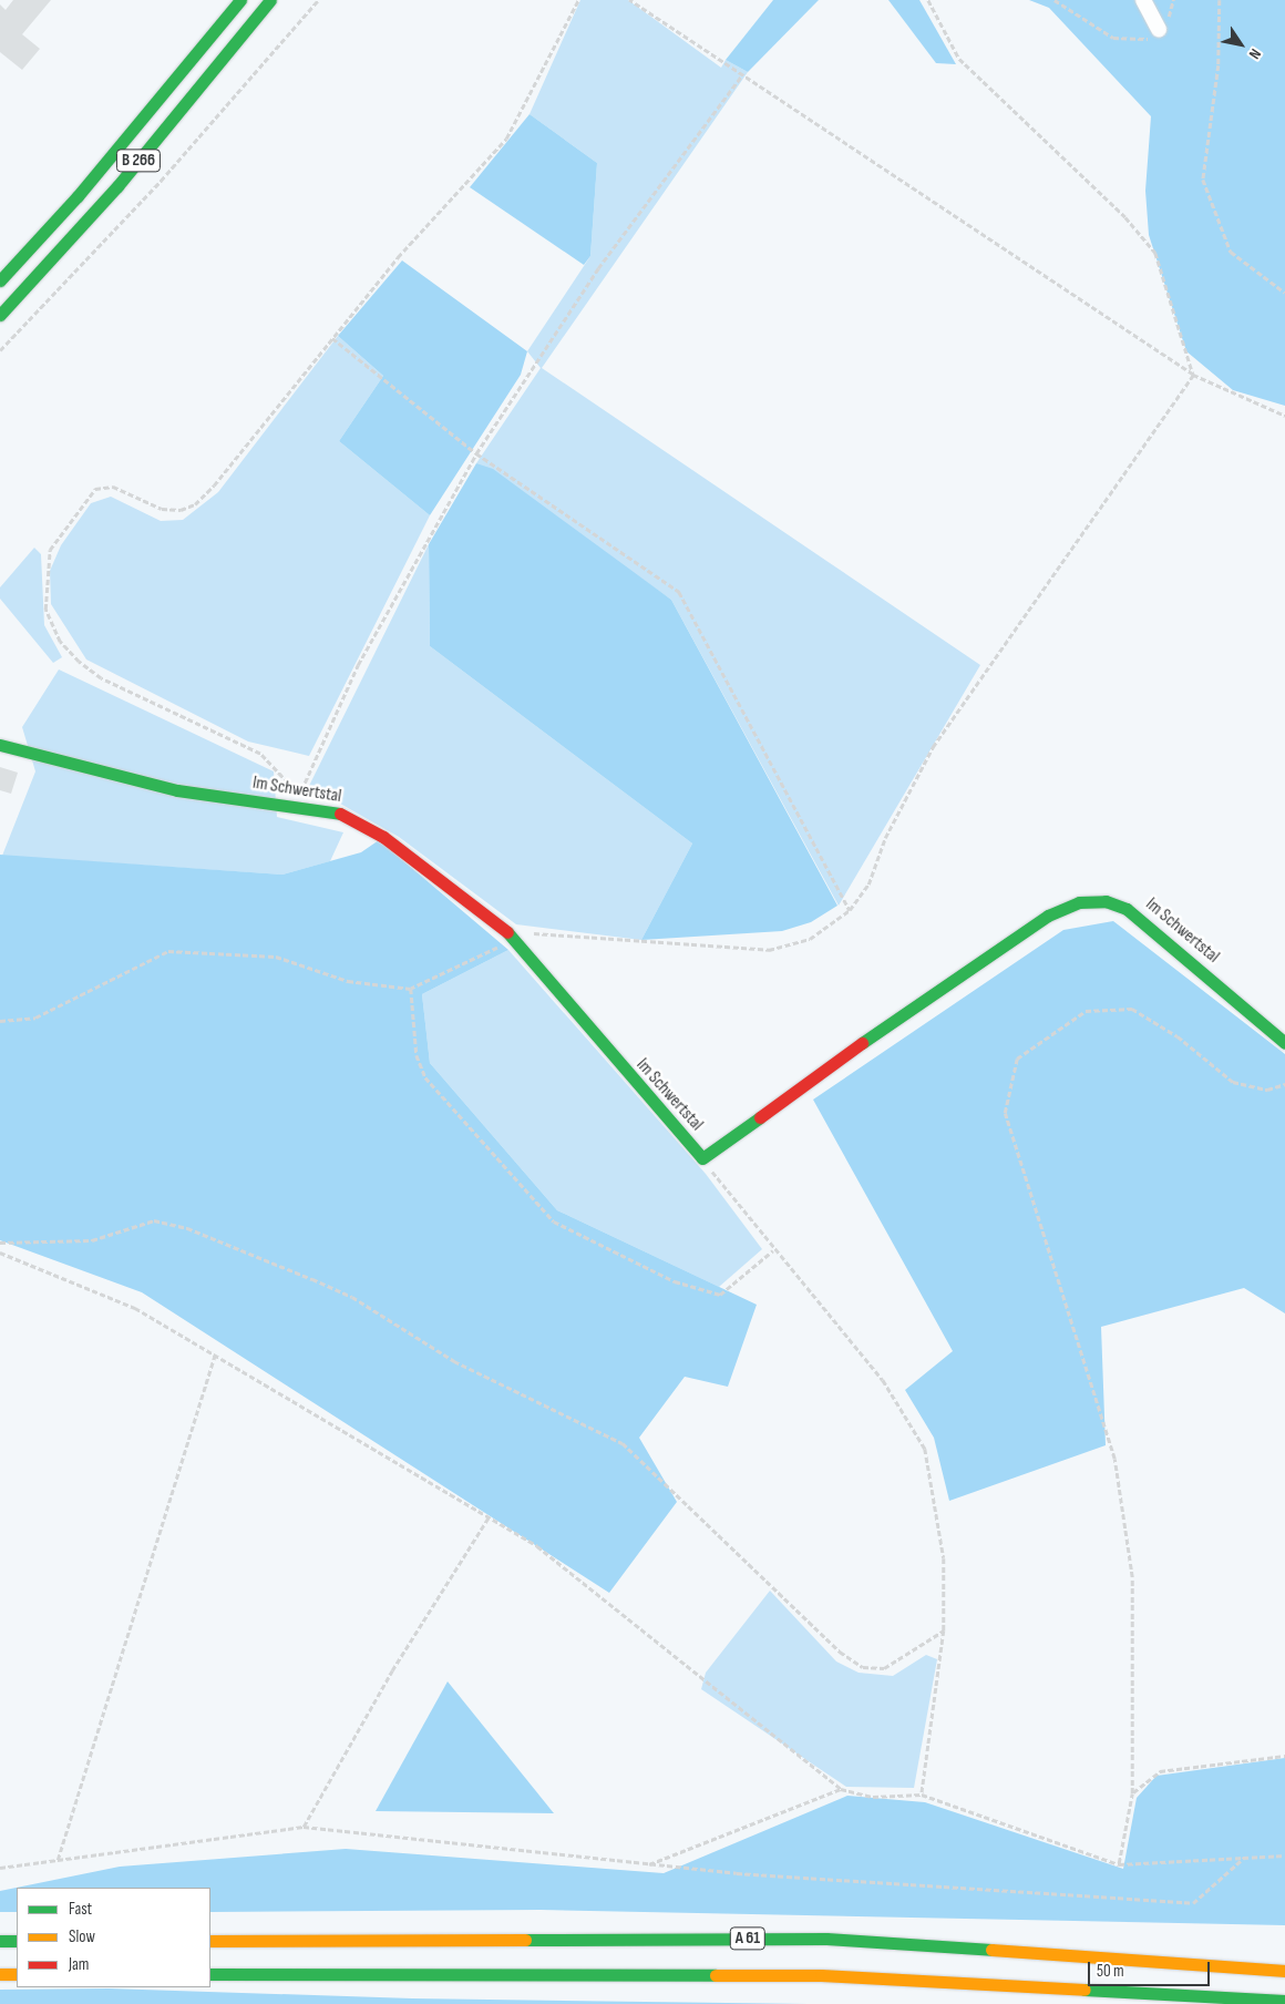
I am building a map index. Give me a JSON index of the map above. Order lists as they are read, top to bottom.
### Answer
{
  "streets": {
    "main road": ["B 266", "Im Schwertstal", "A 61"]
  },
  "legend": ["Fast", "Slow", "Jam"],
  "scale_bar": "50 m",
  "north": "bottom right"
}
